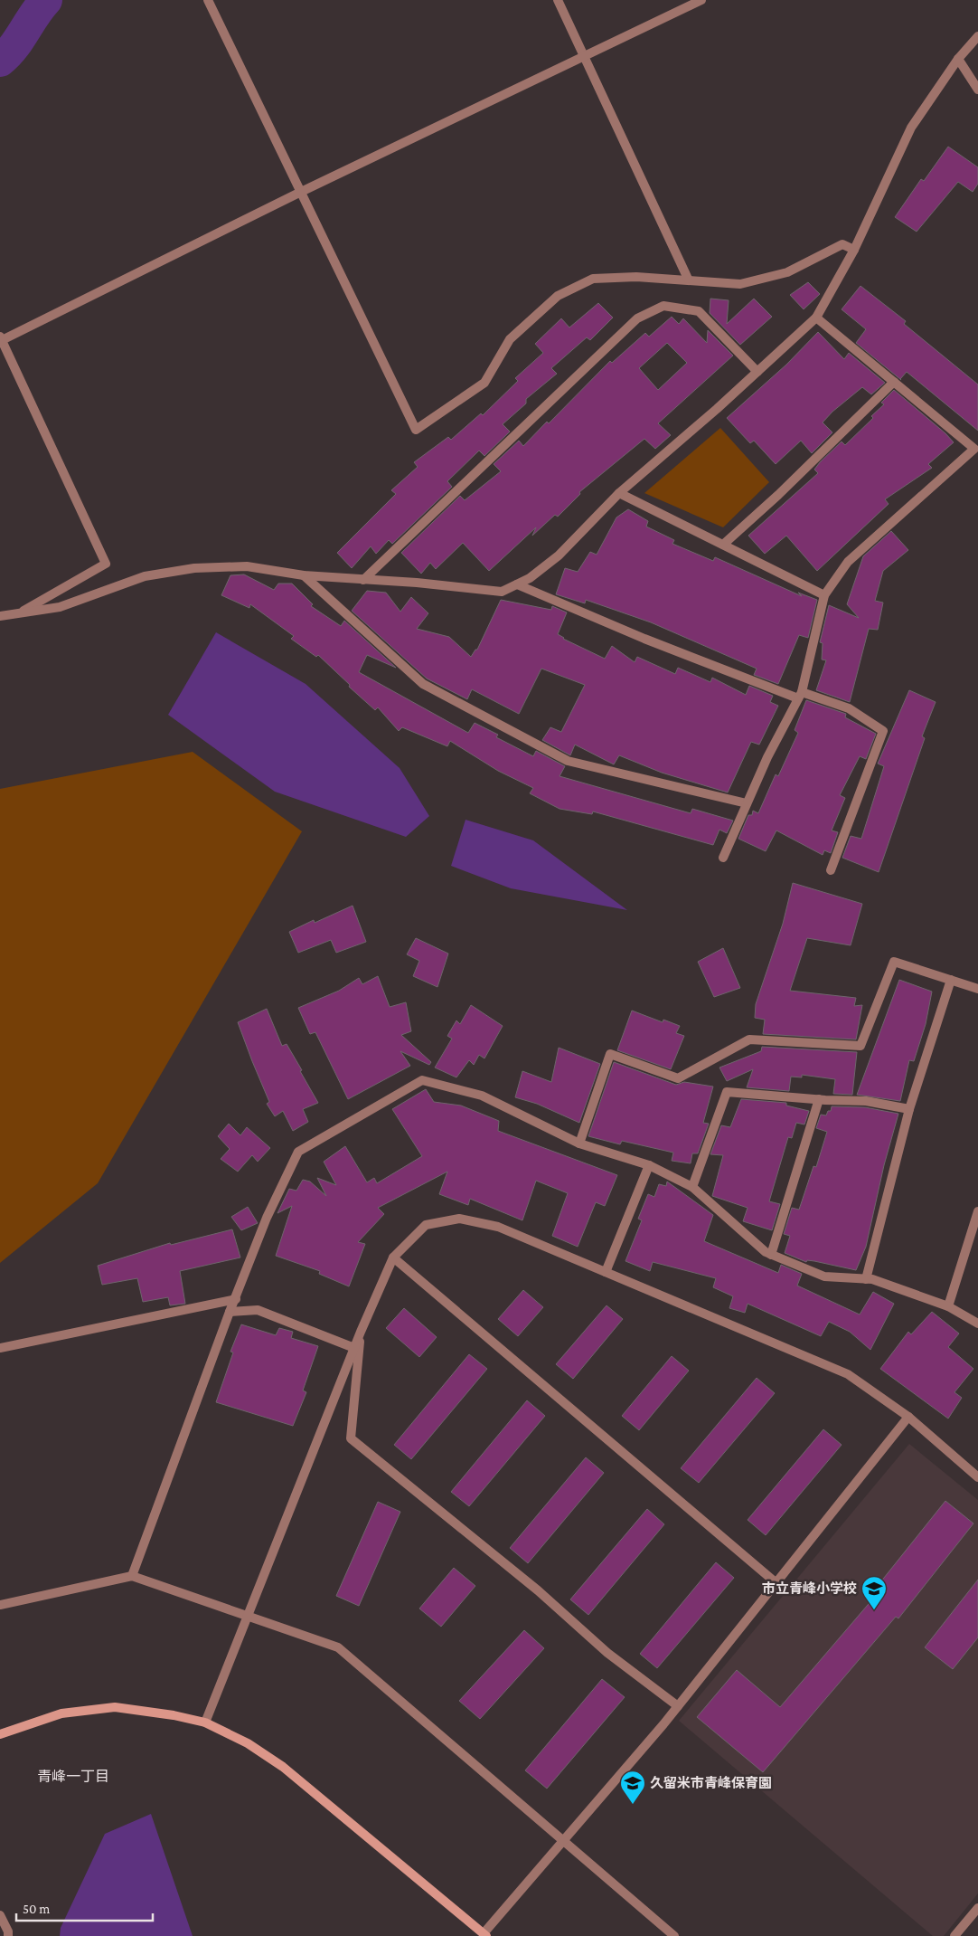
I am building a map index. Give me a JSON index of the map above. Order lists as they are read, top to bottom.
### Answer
{
  "districts": ["青峰一丁目"],
  "places": {
    "school or university": ["市立青峰小学校", "久留米市青峰保育園"]
  },
  "scale_bar": "50 m"
}
